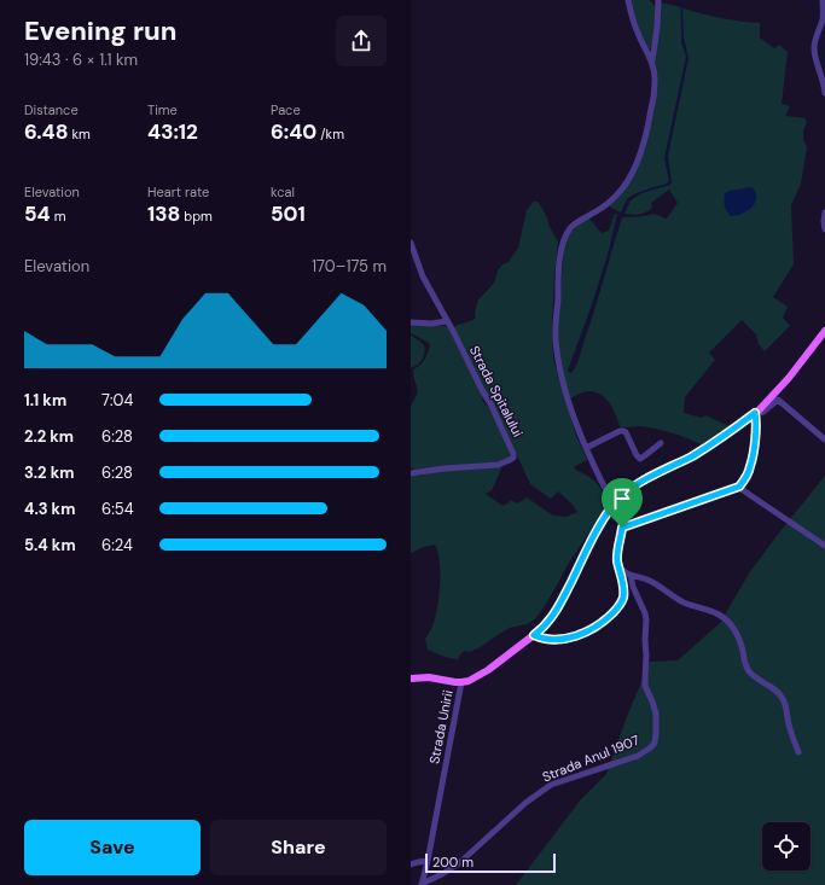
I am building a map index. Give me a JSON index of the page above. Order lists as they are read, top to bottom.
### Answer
{
  "streets": {
    "main road": ["Strada Unirii"],
    "street": ["Strada Spitalului", "Strada Anul 1907"]
  },
  "crossings": [
    ["Strada Unirii", "Strada Anul 1907"]
  ],
  "scale_bar": "200 m",
  "page": {
    "heading": ["Evening run", "19:43 · 6 × 1.1 km"],
    "stats": [
      ["Distance", "6.48 km"],
      ["Time", "43:12"],
      ["Pace", "6:40 /km"],
      ["Elevation", "54 m"],
      ["Heart rate", "138 bpm"],
      ["kcal", "501"]
    ],
    "chart": ["Elevation", "170–175 m"],
    "list": [
      {
        "name": "1.1 km",
        "note": "7:04"
      },
      {
        "name": "2.2 km",
        "note": "6:28"
      },
      {
        "name": "3.2 km",
        "note": "6:28"
      },
      {
        "name": "4.3 km",
        "note": "6:54"
      },
      {
        "name": "5.4 km",
        "note": "6:24"
      }
    ],
    "buttons": ["Save", "Share"],
    "scale": "200 m"
  }
}
